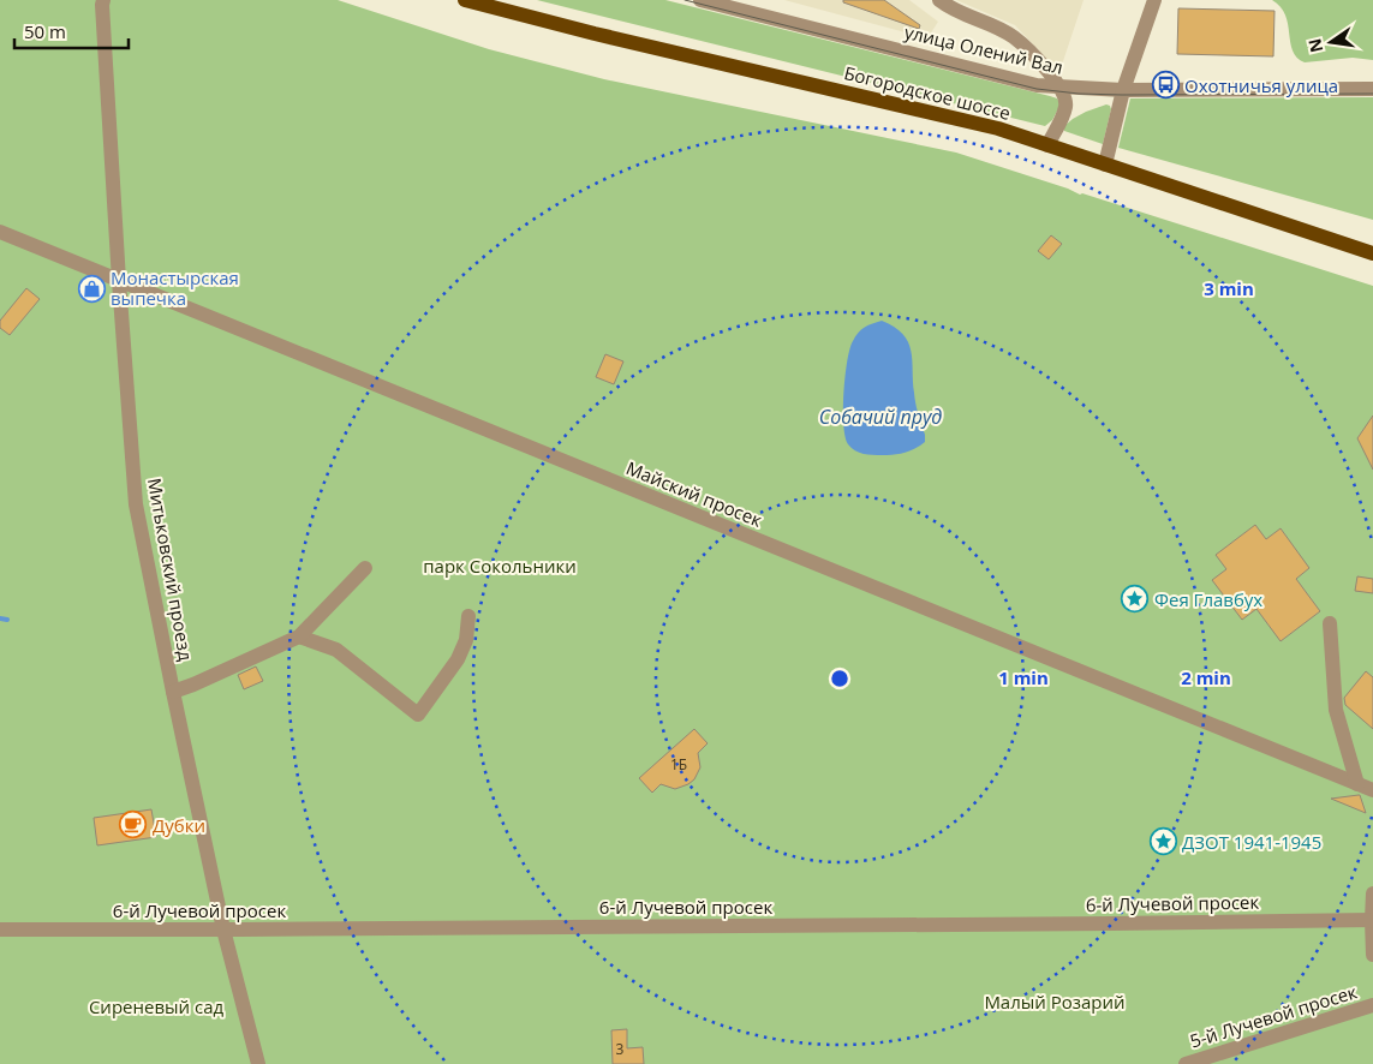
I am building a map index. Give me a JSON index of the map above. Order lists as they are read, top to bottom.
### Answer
{
  "streets": {
    "main road": ["Богородское шоссе"],
    "street": [
      "улица Олений Вал",
      "Майский просек",
      "Митьковский проезд",
      "6-й Лучевой просек",
      "5-й Лучевой просек"
    ]
  },
  "crossings": [
    ["Майский просек", "Митьковский проезд"],
    ["Митьковский проезд", "6-й Лучевой просек"]
  ],
  "water": ["Собачий пруд"],
  "parks": ["парк Сокольники", "Малый Розарий", "Сиреневый сад"],
  "places": {
    "bus stop": ["Охотничья улица"],
    "shop": ["Монастырская выпечка"],
    "place": ["Фея Главбух", "ДЗОТ 1941-1945"],
    "cafe": ["Дубки"]
  },
  "house_numbers": ["1Б", "3"],
  "scale_bar": "50 m",
  "north": "left",
  "rings": ["3 min", "1 min", "2 min"]
}
